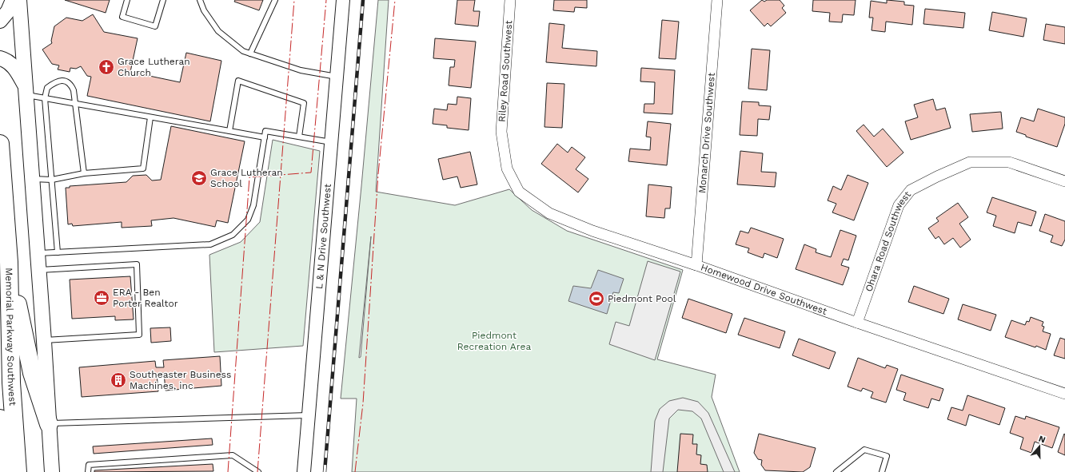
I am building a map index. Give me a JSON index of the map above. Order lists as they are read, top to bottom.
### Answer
{
  "streets": {
    "highway": ["Memorial Parkway Southwest"],
    "street": [
      "Riley Road Southwest",
      "Monarch Drive Southwest",
      "L & N Drive Southwest",
      "Ohara Road Southwest",
      "Homewood Drive Southwest"
    ]
  },
  "crossings": [
    ["Riley Road Southwest", "Homewood Drive Southwest"],
    ["Monarch Drive Southwest", "Homewood Drive Southwest"],
    ["Ohara Road Southwest", "Homewood Drive Southwest"]
  ],
  "parks": ["Piedmont Recreation Area"],
  "places": {
    "church": ["Grace Lutheran Church"],
    "school or university": ["Grace Lutheran School"],
    "office": ["ERA - Ben Porter Realtor"],
    "sports": ["Piedmont Pool"],
    "building": ["Southeaster Business Machines, inc"]
  },
  "north": "top"
}
